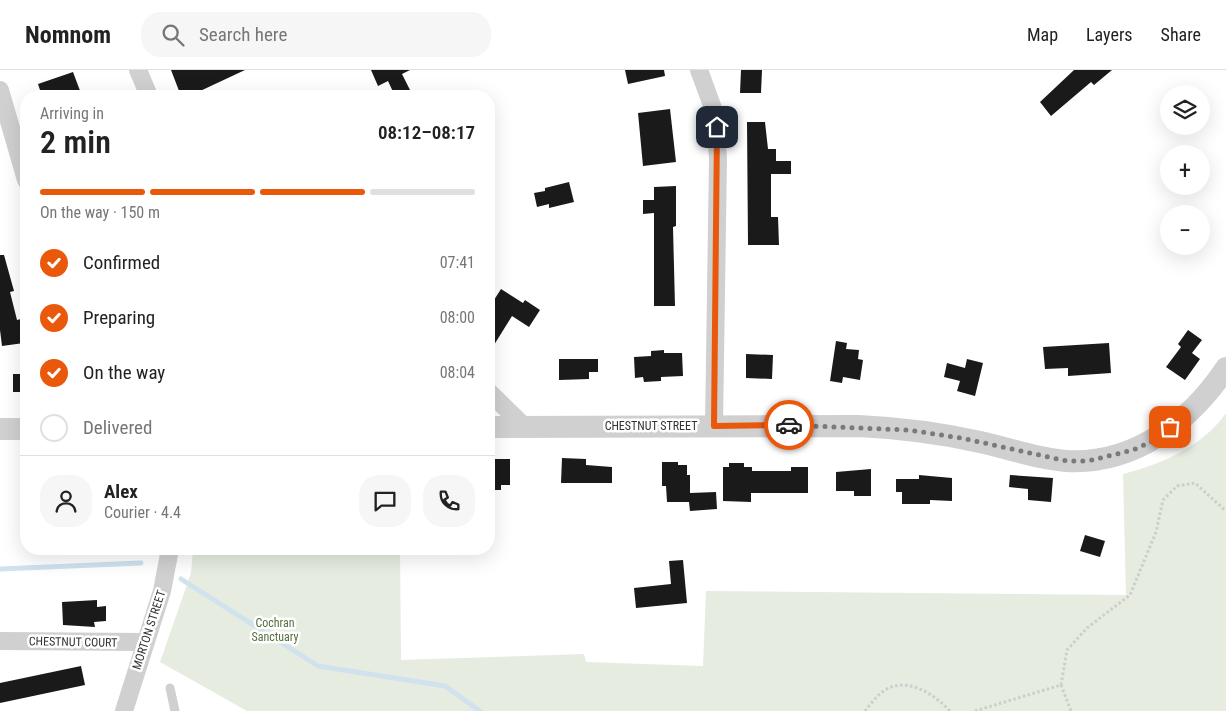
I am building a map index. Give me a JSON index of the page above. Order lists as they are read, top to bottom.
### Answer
{
  "streets": {
    "street": ["CHESTNUT STREET", "MORTON STREET", "CHESTNUT COURT"]
  },
  "crossings": [
    ["MORTON STREET", "CHESTNUT COURT"]
  ],
  "parks": ["Cochran Sanctuary"],
  "page": {
    "header": "Nomnom",
    "search": "Search here",
    "nav": ["Map", "Layers", "Share"],
    "map_buttons": ["+", "−"],
    "heading": ["2 min", "Arriving in", "08:12–08:17"],
    "panel": ["Alex", "Courier · 4.4"],
    "bar": "On the way · 150 m",
    "list": [
      ["Confirmed", "07:41"],
      ["Preparing", "08:00"],
      ["On the way", "08:04"],
      "Delivered"
    ]
  }
}
